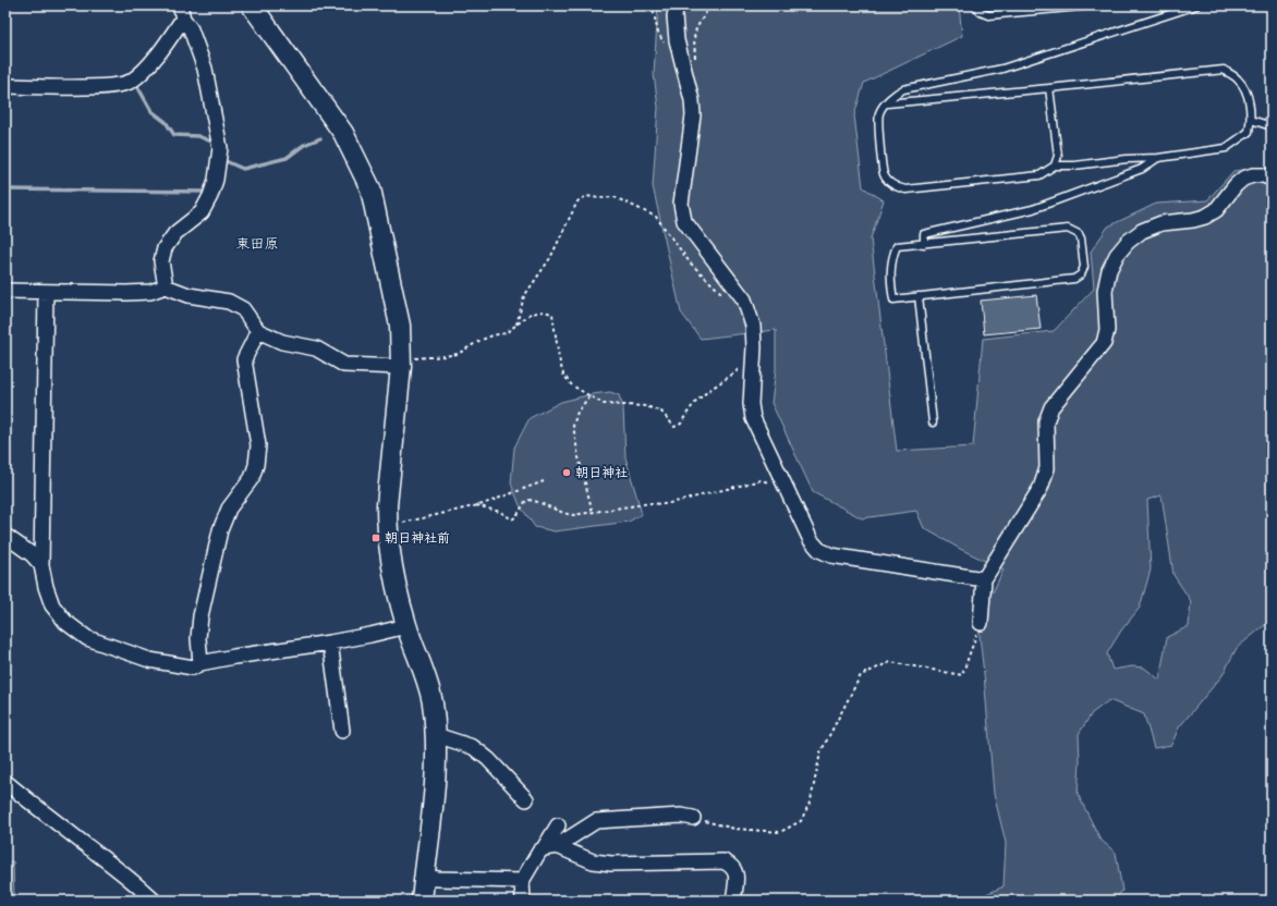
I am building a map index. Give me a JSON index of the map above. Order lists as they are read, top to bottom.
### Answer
{
  "districts": ["東田原"],
  "places": {
    "other": ["朝日神社"],
    "transit": ["朝日神社前"]
  }
}
